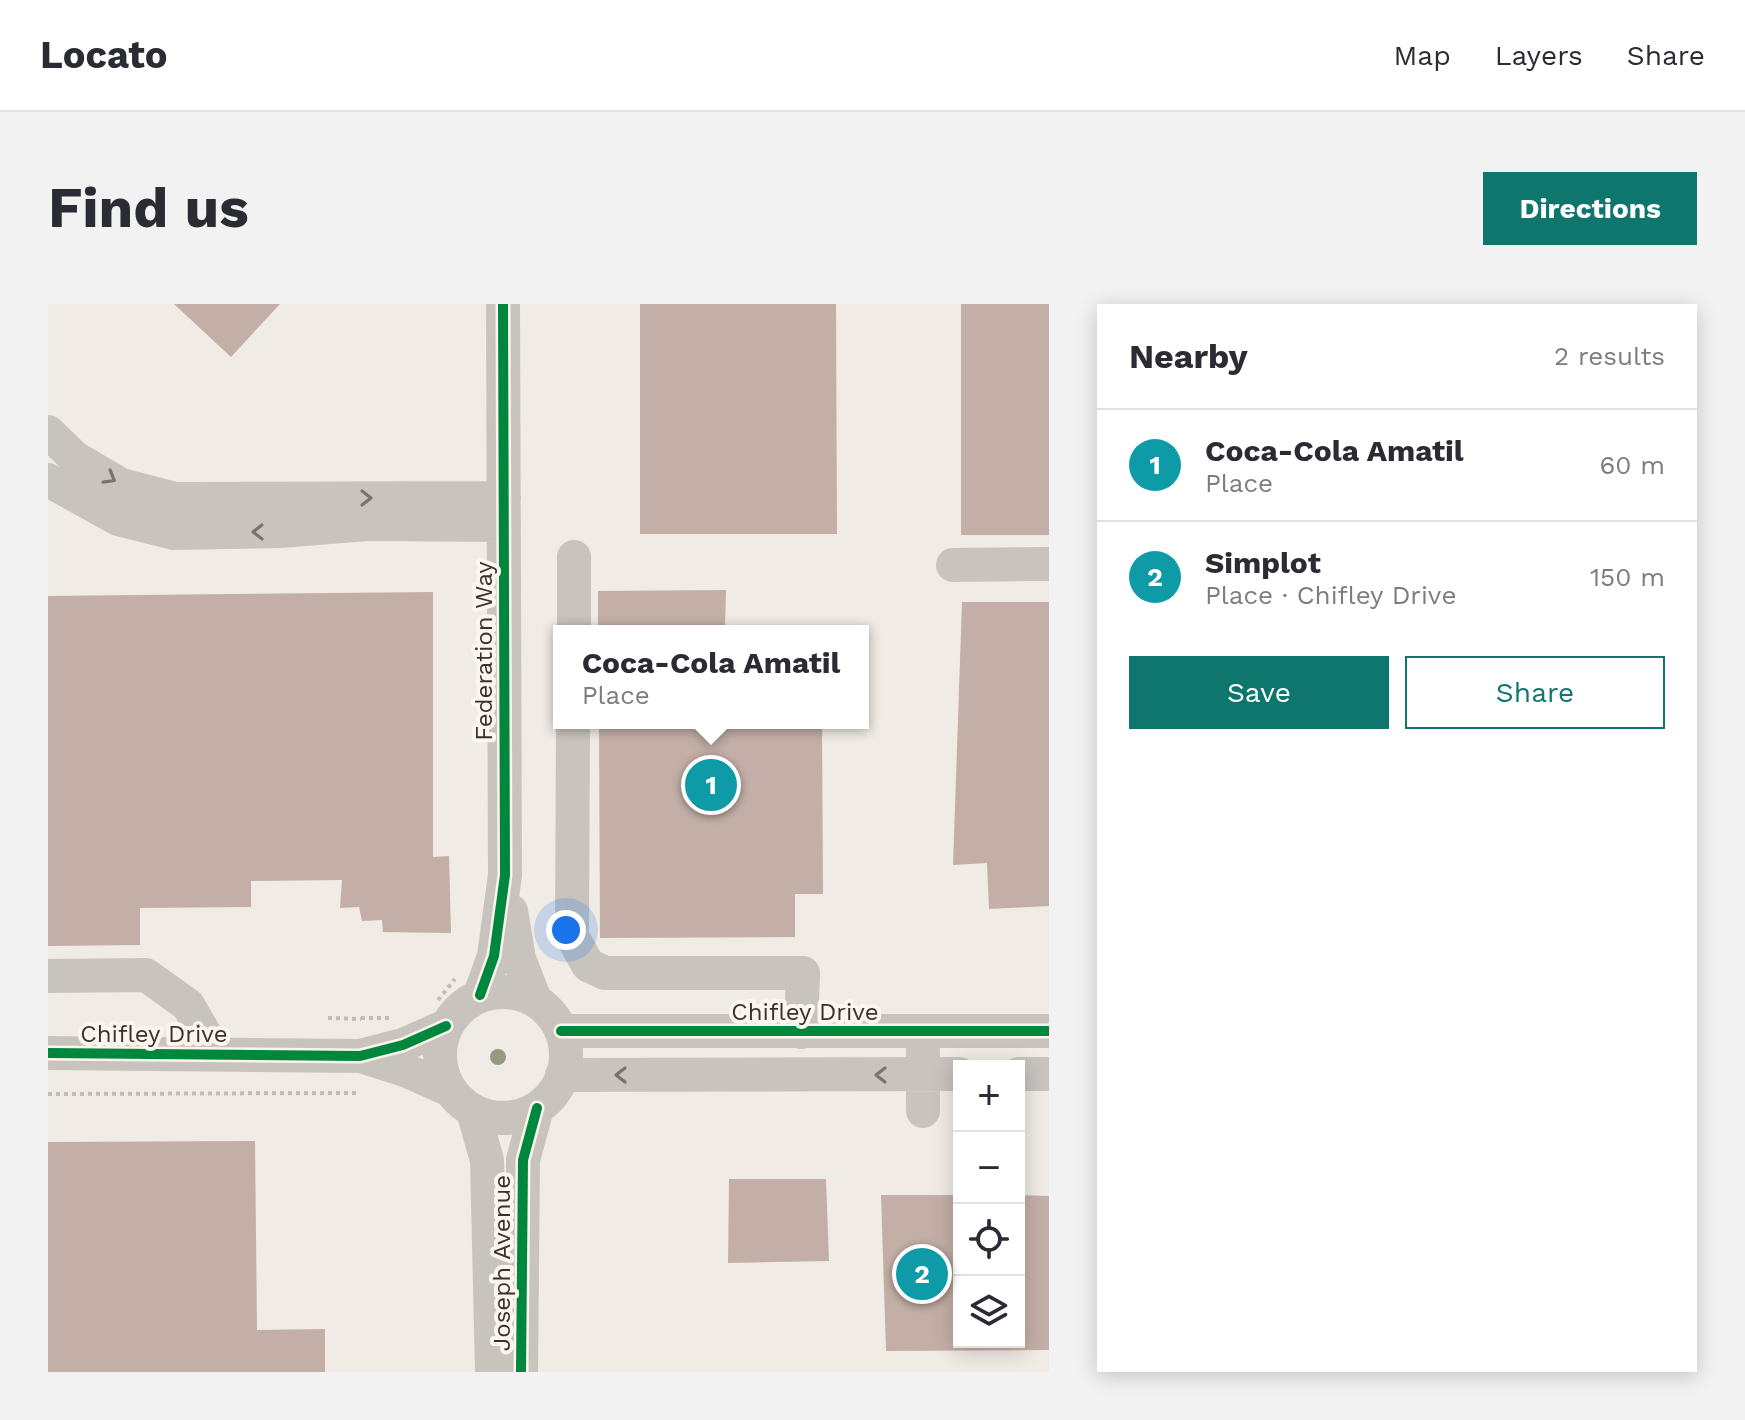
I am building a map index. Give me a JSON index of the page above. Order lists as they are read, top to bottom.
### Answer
{
  "streets": {
    "street": ["Federation Way", "Chifley Drive", "Joseph Avenue"]
  },
  "crossings": [
    ["Federation Way", "Chifley Drive"],
    ["Federation Way", "Joseph Avenue"],
    ["Chifley Drive", "Joseph Avenue"]
  ],
  "page": {
    "header": "Locato",
    "nav": ["Map", "Layers", "Share"],
    "buttons": [
      "Directions",
      ["Save", "Share"]
    ],
    "title": "Find us",
    "heading": ["Nearby", "2 results"],
    "list": [
      {
        "mark": "1",
        "name": "Coca-Cola Amatil",
        "note": "Place",
        "value": "60 m"
      },
      {
        "mark": "2",
        "name": "Simplot",
        "note": "Place · Chifley Drive",
        "value": "150 m"
      }
    ],
    "popup": ["Coca-Cola Amatil", "Place"],
    "pins": ["1", "2"],
    "map_buttons": ["+", "−"]
  }
}
